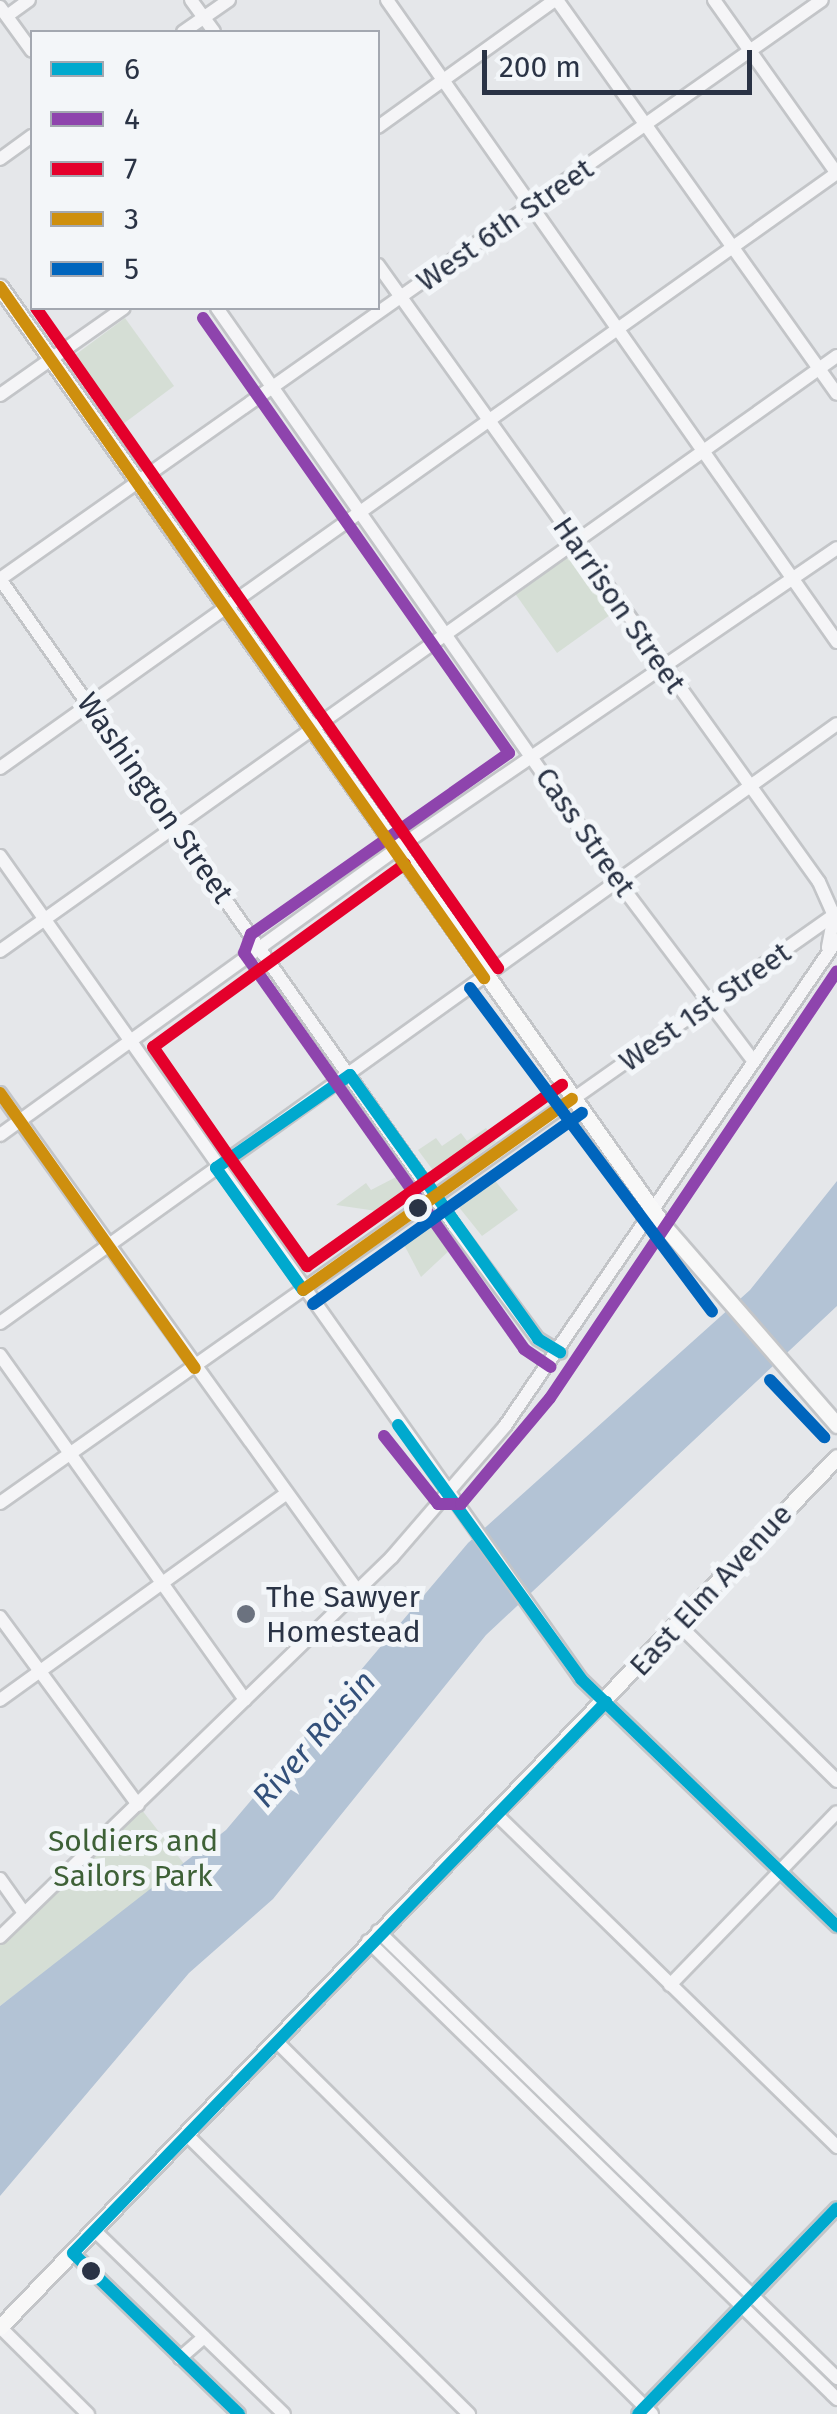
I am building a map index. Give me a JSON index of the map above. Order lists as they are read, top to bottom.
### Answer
{
  "streets": {
    "main road": ["East Elm Avenue"],
    "street": [
      "West 6th Street",
      "Harrison Street",
      "Washington Street",
      "Cass Street",
      "West 1st Street"
    ]
  },
  "crossings": [
    ["West 6th Street", "Harrison Street"],
    ["West 6th Street", "Washington Street"],
    ["West 6th Street", "Cass Street"],
    ["Harrison Street", "West 1st Street"],
    ["Washington Street", "West 1st Street"],
    ["Cass Street", "West 1st Street"]
  ],
  "water": ["River Raisin"],
  "parks": ["Soldiers and Sailors Park"],
  "places": ["The Sawyer Homestead"],
  "lines": [
    "transit line 3",
    "transit line 7",
    "transit line 4",
    "transit line 5",
    "transit line 6"
  ],
  "legend": [
    "6",
    "4",
    "7",
    "3",
    "5"
  ],
  "scale_bar": "200 m"
}
